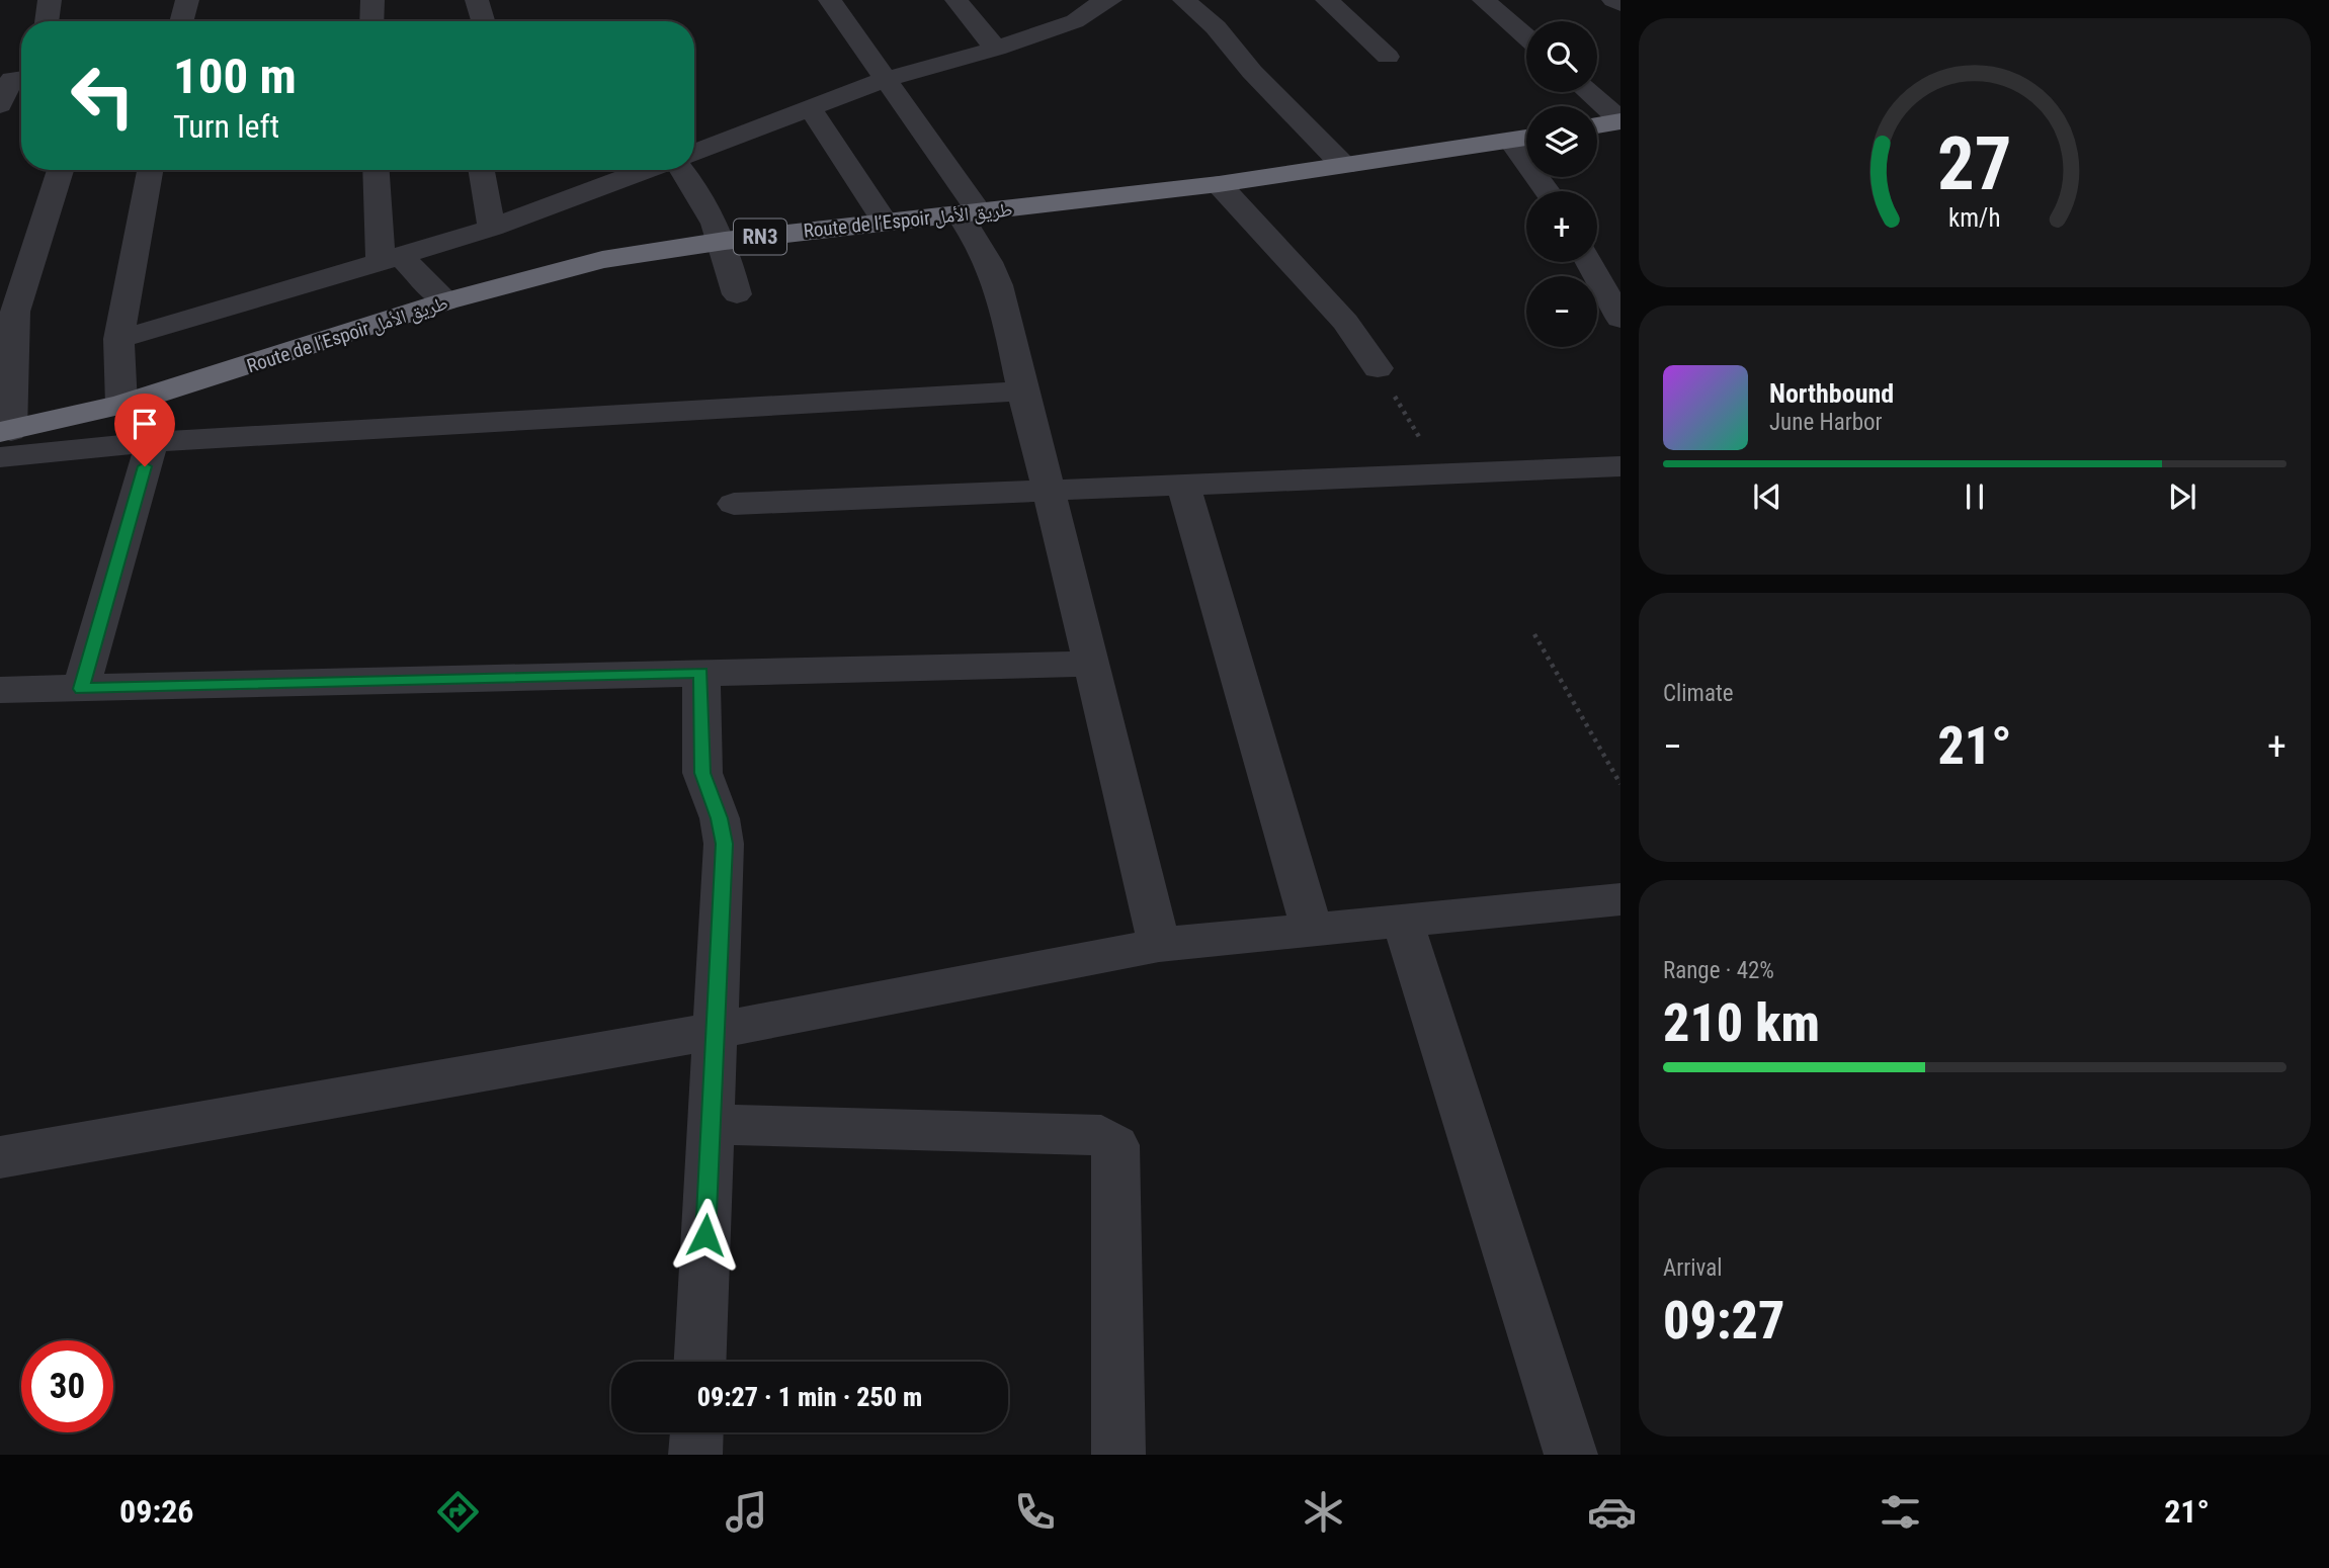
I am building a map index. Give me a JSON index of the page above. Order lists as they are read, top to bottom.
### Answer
{
  "streets": {
    "highway": ["Route de l’Espoir طريق الأمل", "RN3"]
  },
  "page": {
    "map_buttons": ["+", "−"],
    "turn": ["100 m", "Turn left"],
    "song": ["Northbound", "June Harbor"],
    "tile": [
      "Climate",
      ["Range · 42%", "210 km"],
      ["Arrival", "09:27"]
    ],
    "heat": ["−", "21°", "+"],
    "limit": "30",
    "trip": "09:27 · 1 min · 250 m",
    "tabs": ["09:26", "21°"],
    "gauge": ["27", "km/h"]
  }
}
